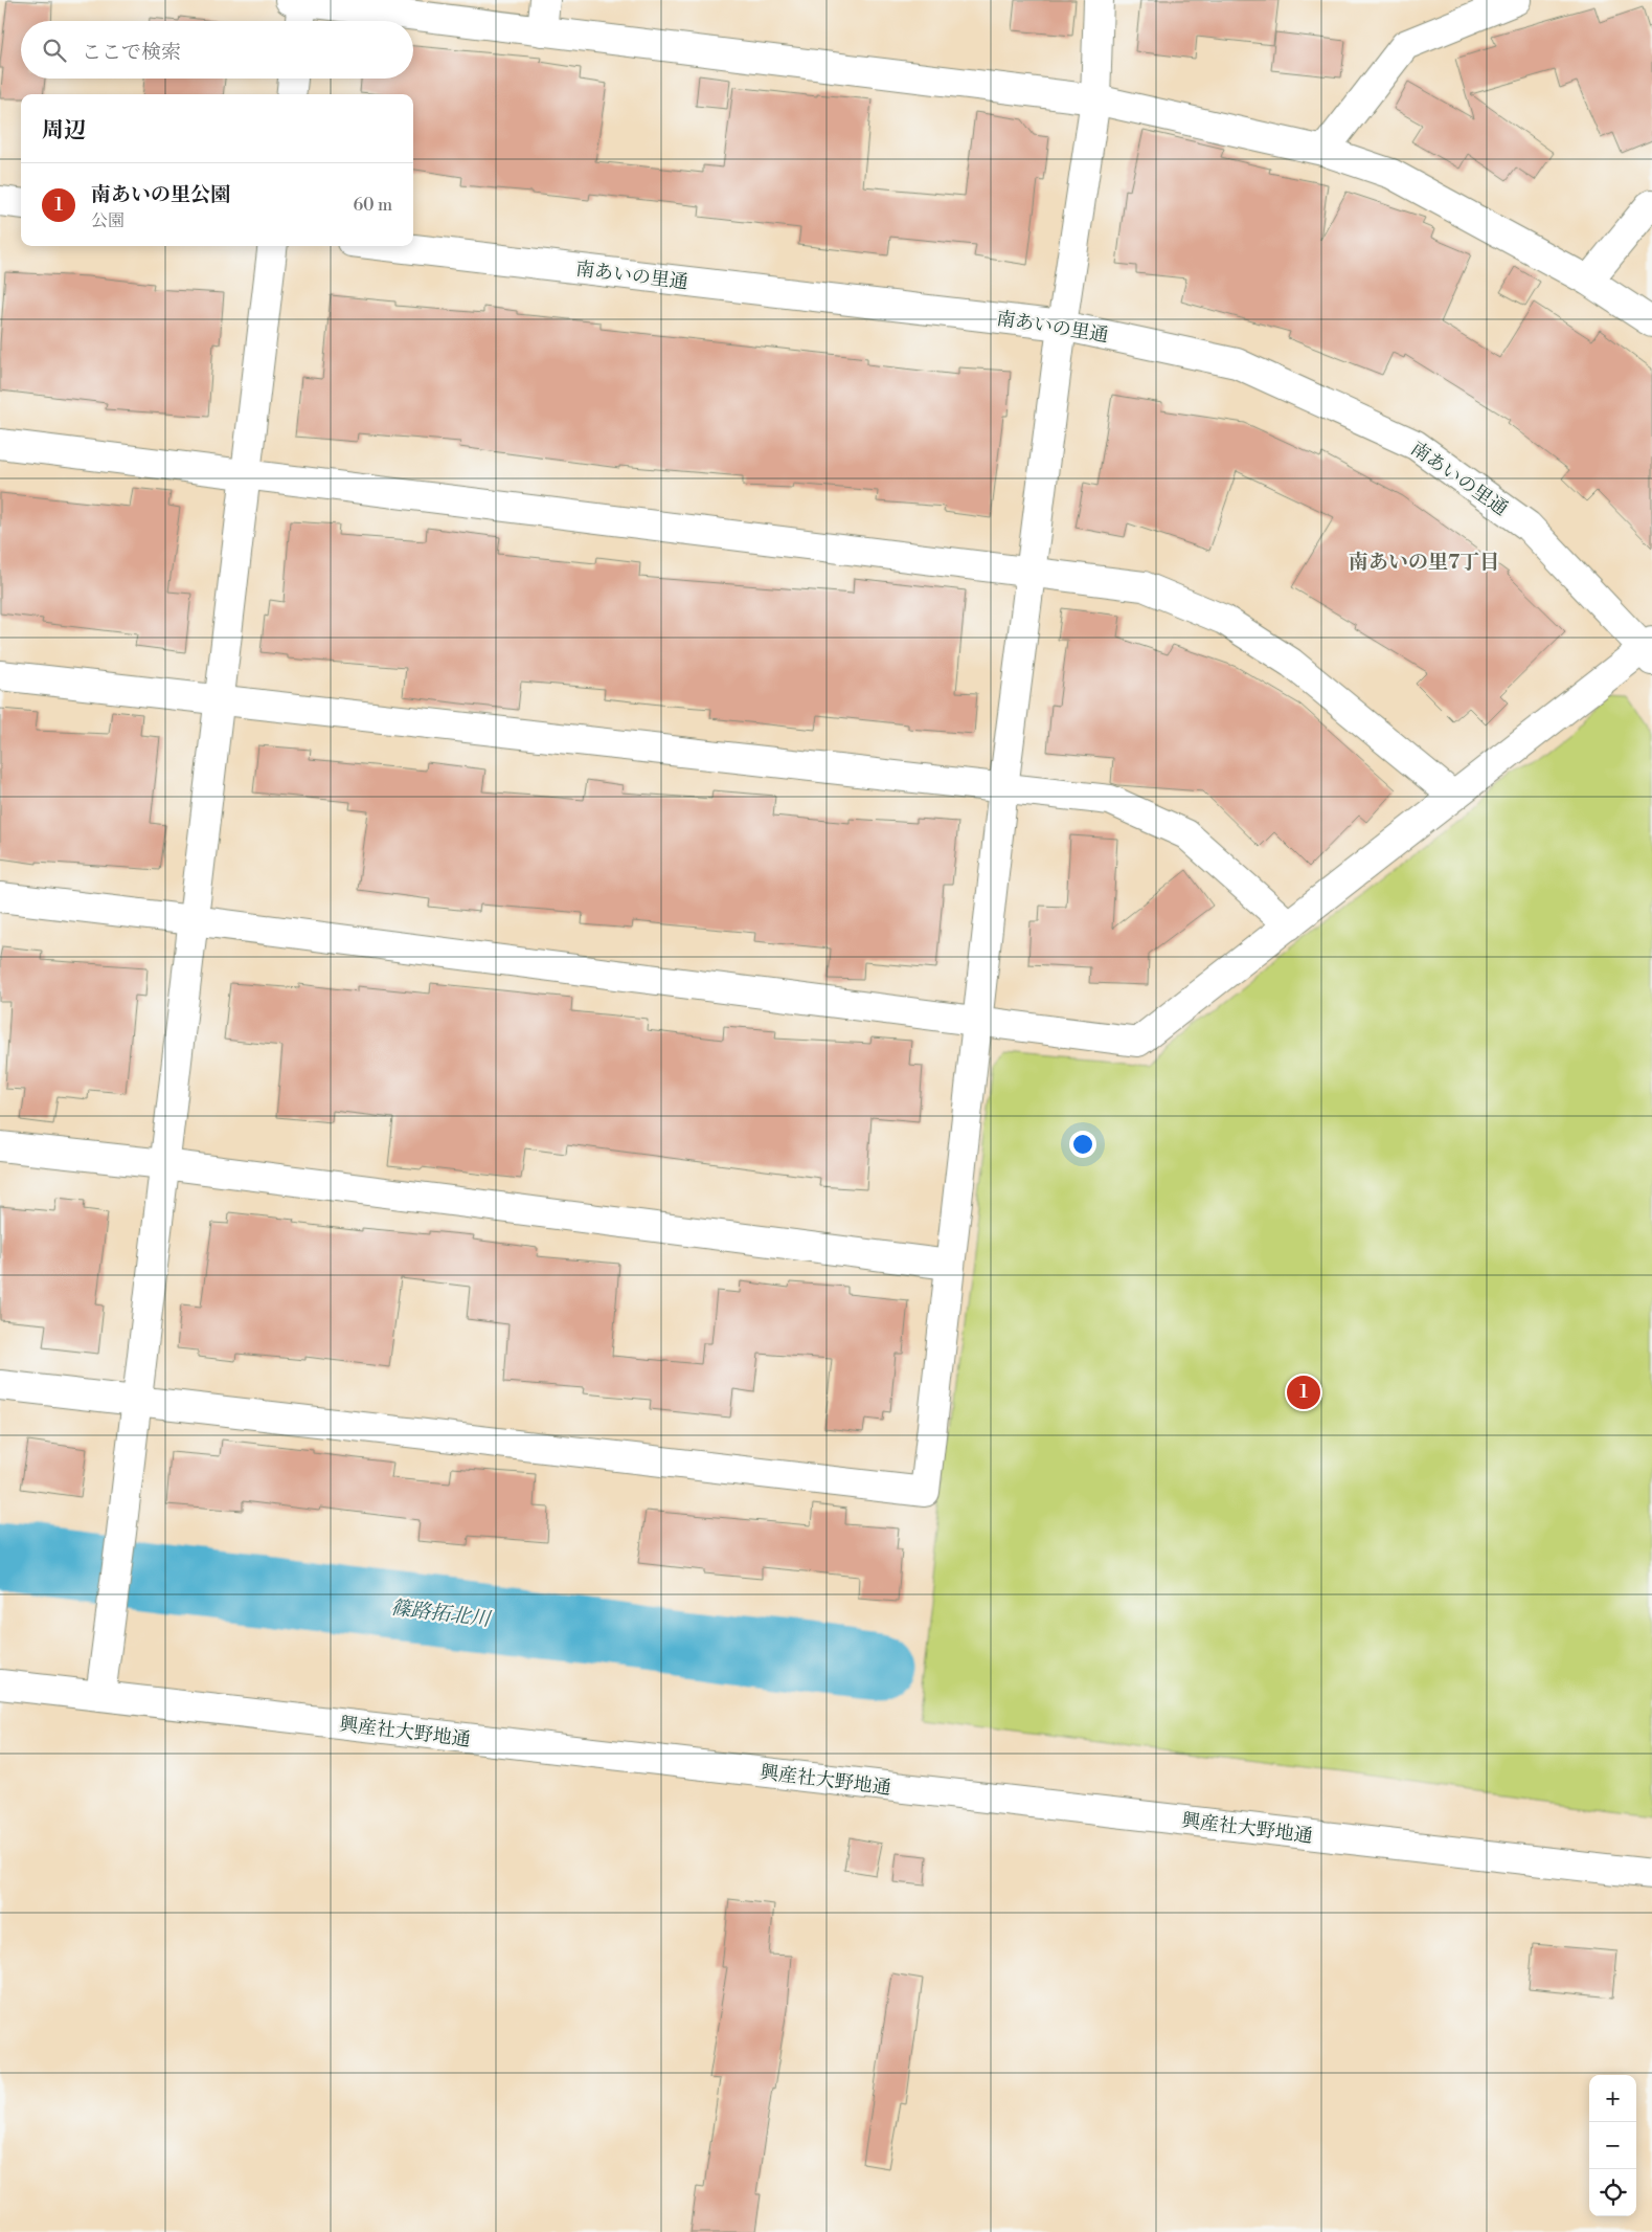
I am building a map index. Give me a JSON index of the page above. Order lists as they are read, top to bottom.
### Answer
{
  "streets": {
    "street": ["南あいの里通", "興産社大野地通"]
  },
  "districts": ["南あいの里7丁目"],
  "water": ["篠路拓北川"],
  "page": {
    "search": "ここで検索",
    "heading": "周辺",
    "list": [
      {
        "mark": "1",
        "name": "南あいの里公園",
        "note": "公園",
        "value": "60 m"
      }
    ],
    "pins": "1",
    "map_buttons": ["+", "−"]
  }
}
